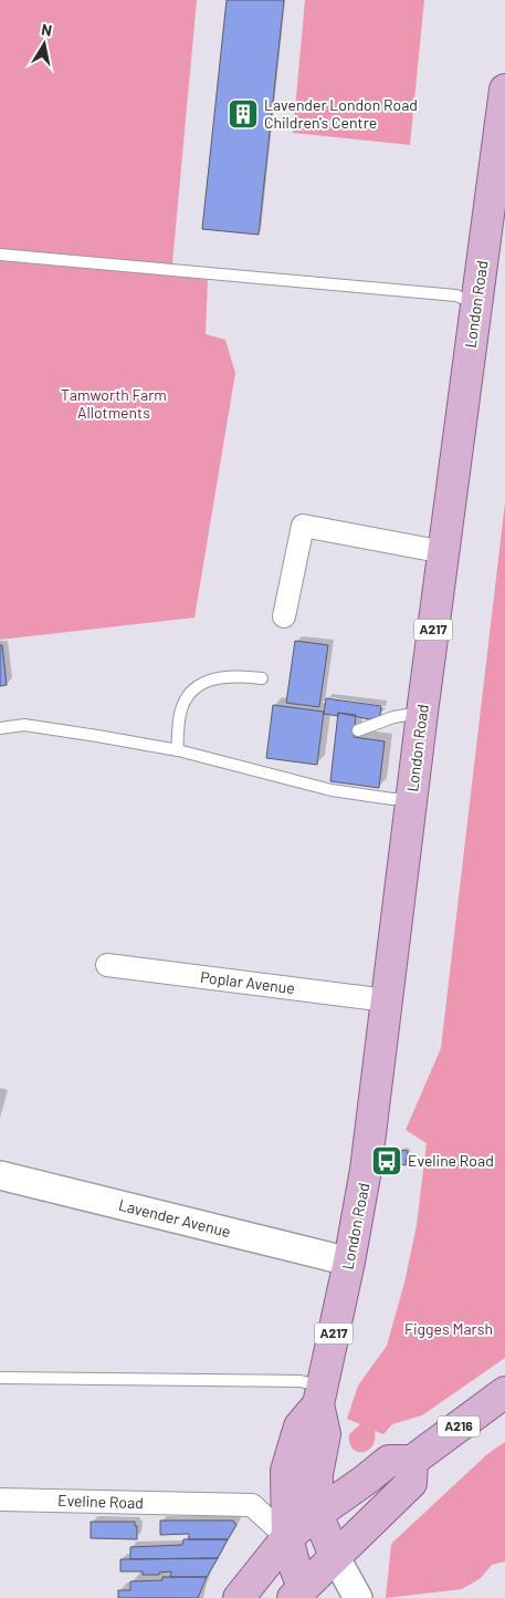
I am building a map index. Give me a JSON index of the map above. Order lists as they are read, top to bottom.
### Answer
{
  "streets": {
    "main road": ["London Road", "A217", "A216"],
    "street": ["Poplar Avenue", "Lavender Avenue", "Eveline Road"]
  },
  "crossings": [
    ["London Road", "Poplar Avenue"],
    ["London Road", "Lavender Avenue"],
    ["London Road", "Eveline Road"]
  ],
  "parks": ["Tamworth Farm Allotments", "Figges Marsh"],
  "places": {
    "building": ["Lavender London Road Children's Centre"],
    "bus stop": ["Eveline Road"]
  },
  "north": "top"
}
